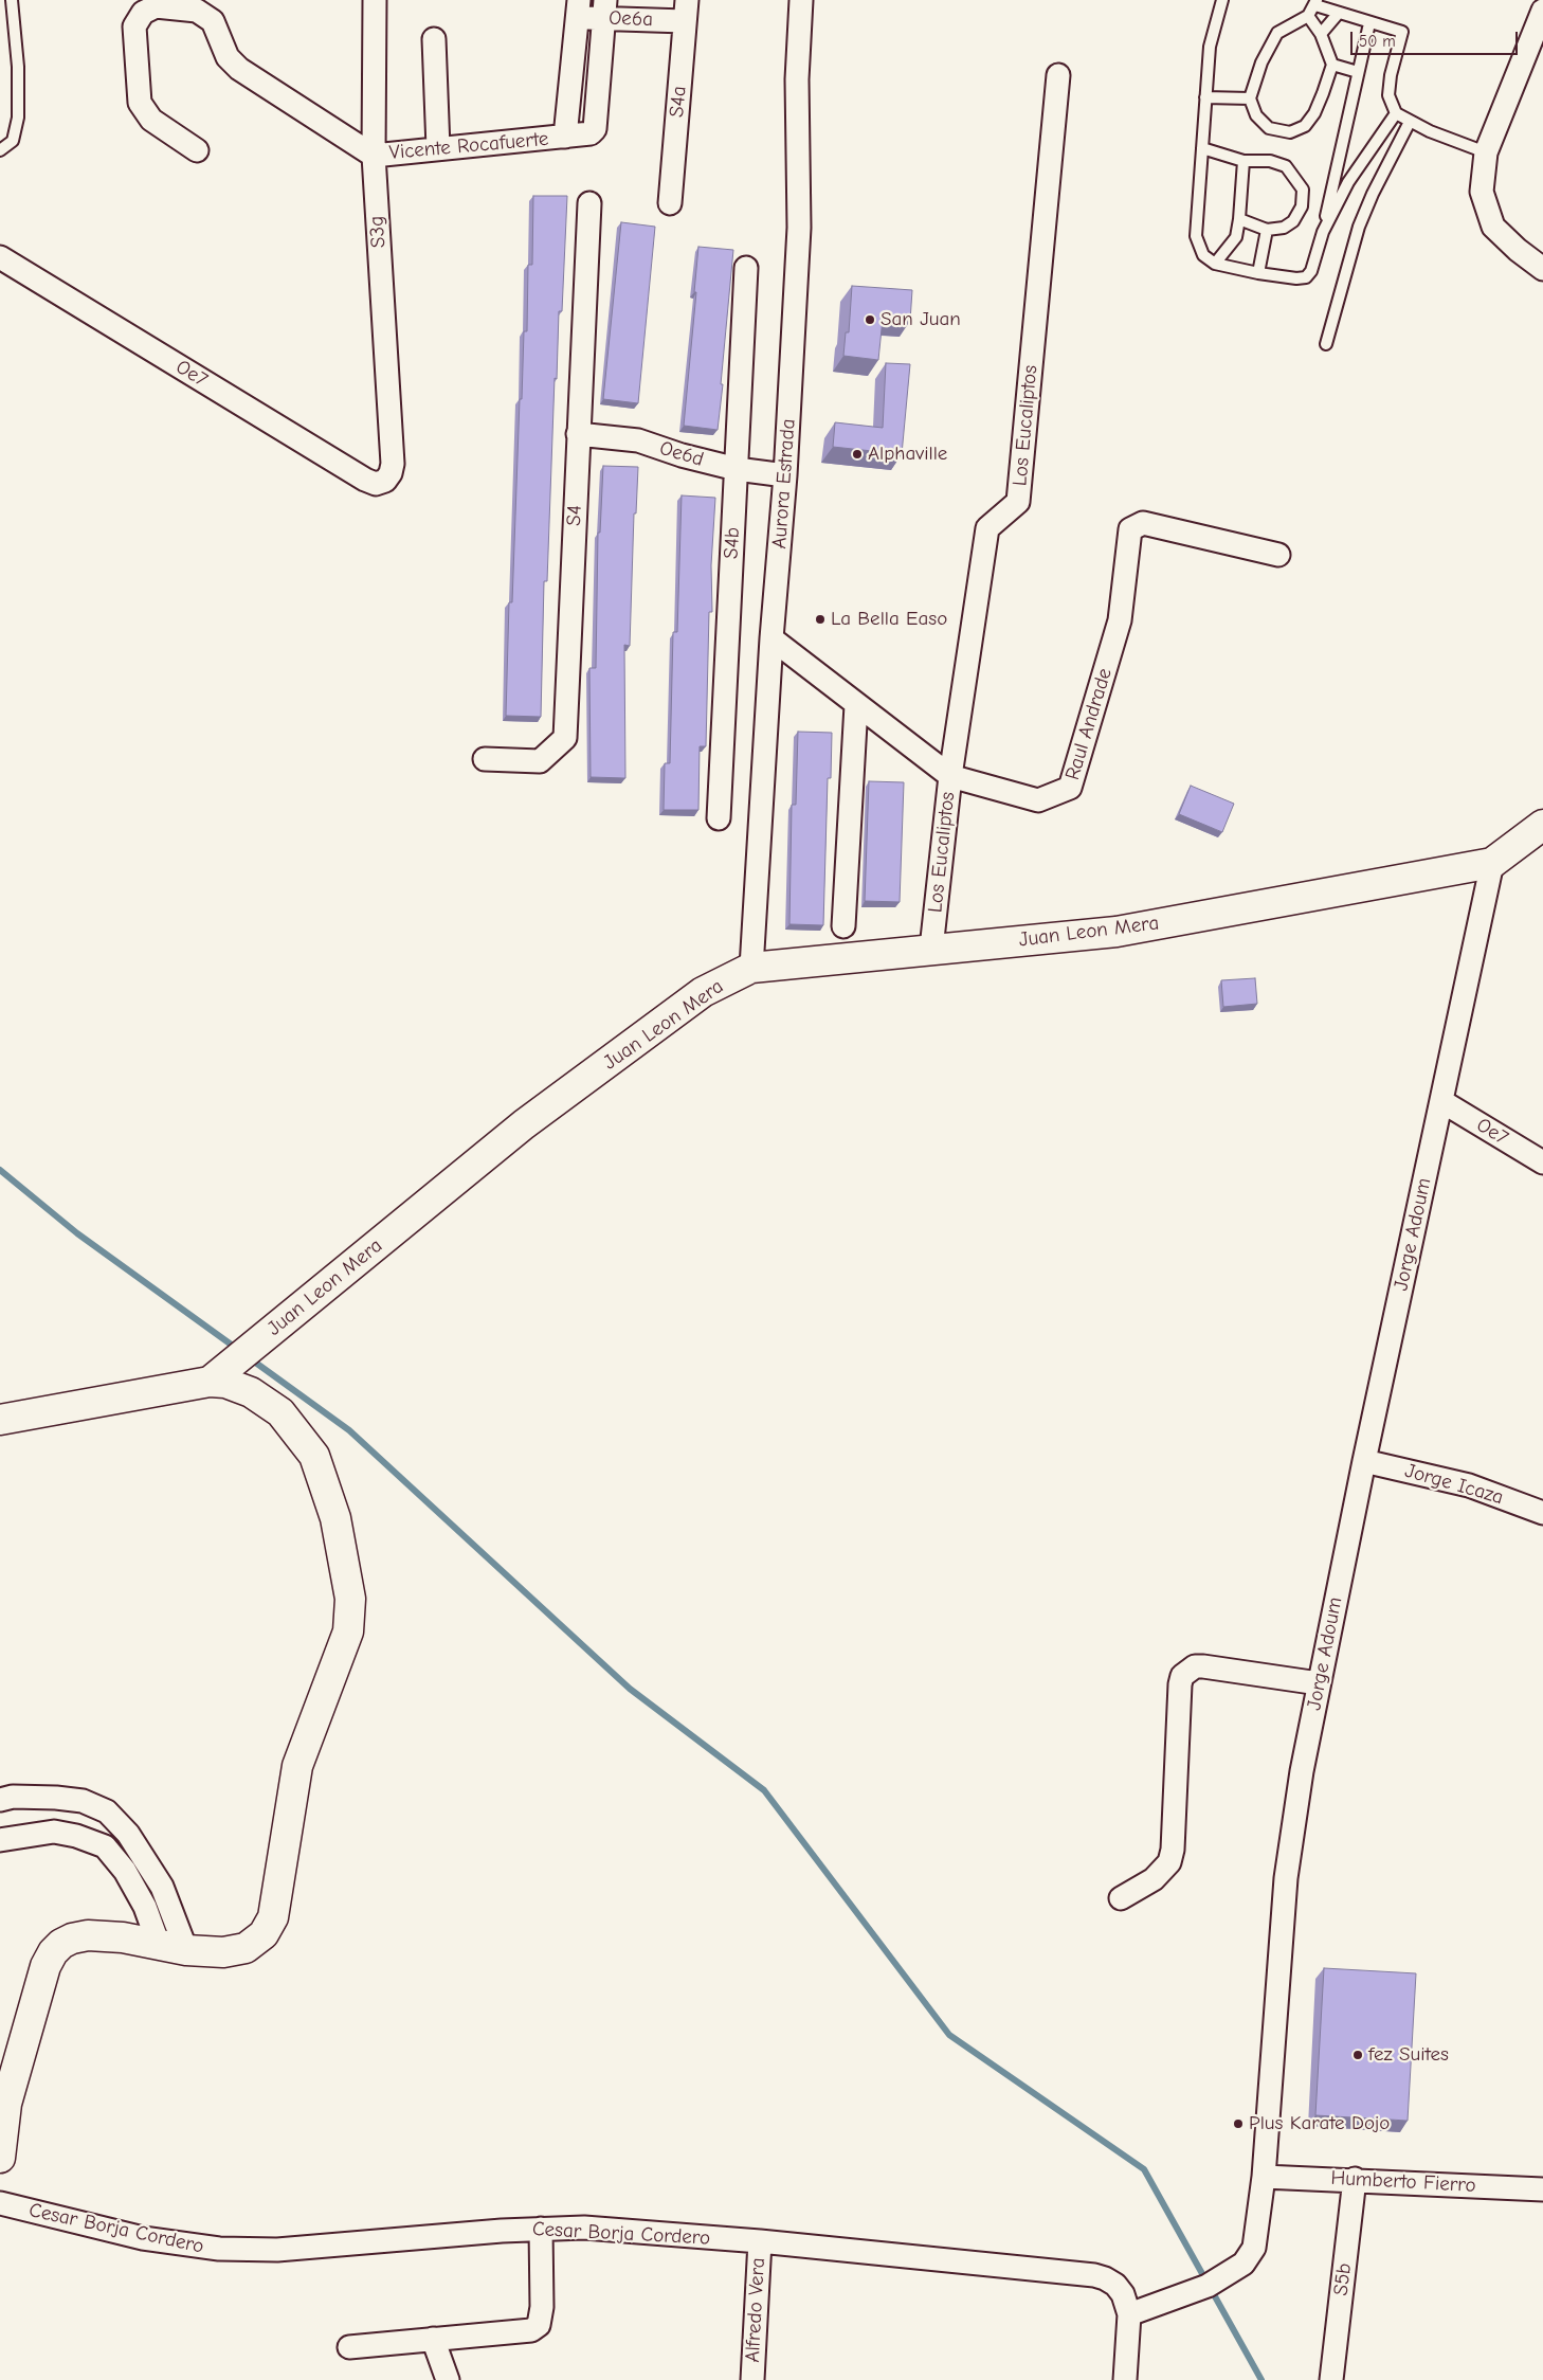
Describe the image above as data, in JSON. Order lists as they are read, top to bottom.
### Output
{
  "streets": {
    "street": [
      "Oe6a",
      "S4a",
      "Vicente Rocafuerte",
      "S3g",
      "Oe7",
      "Los Eucaliptos",
      "Oe6d",
      "Aurora Estrada",
      "S4",
      "S4b",
      "Raul Andrade",
      "Juan Leon Mera",
      "Jorge Adoum",
      "Jorge Icaza",
      "Humberto Fierro",
      "Cesar Borja Cordero",
      "S5b",
      "Alfredo Vera"
    ]
  },
  "crossings": [
    ["Oe6a", "S4a"],
    ["Oe6a", "Vicente Rocafuerte"],
    ["Vicente Rocafuerte", "S3g"],
    ["S3g", "Oe7"],
    ["Oe7", "Jorge Adoum"],
    ["Los Eucaliptos", "Raul Andrade"],
    ["Los Eucaliptos", "Juan Leon Mera"],
    ["Oe6d", "Aurora Estrada"],
    ["Oe6d", "S4"],
    ["Oe6d", "S4b"],
    ["Aurora Estrada", "Raul Andrade"],
    ["Aurora Estrada", "Juan Leon Mera"],
    ["Juan Leon Mera", "Jorge Adoum"],
    ["Jorge Adoum", "Jorge Icaza"],
    ["Jorge Adoum", "Humberto Fierro"],
    ["Jorge Adoum", "Cesar Borja Cordero"],
    ["Humberto Fierro", "S5b"],
    ["Cesar Borja Cordero", "Alfredo Vera"]
  ],
  "places": [
    "San Juan",
    "Alphaville",
    "La Bella Easo",
    "fez Suites",
    "Plus Karate Dojo"
  ],
  "scale_bar": "50 m"
}
